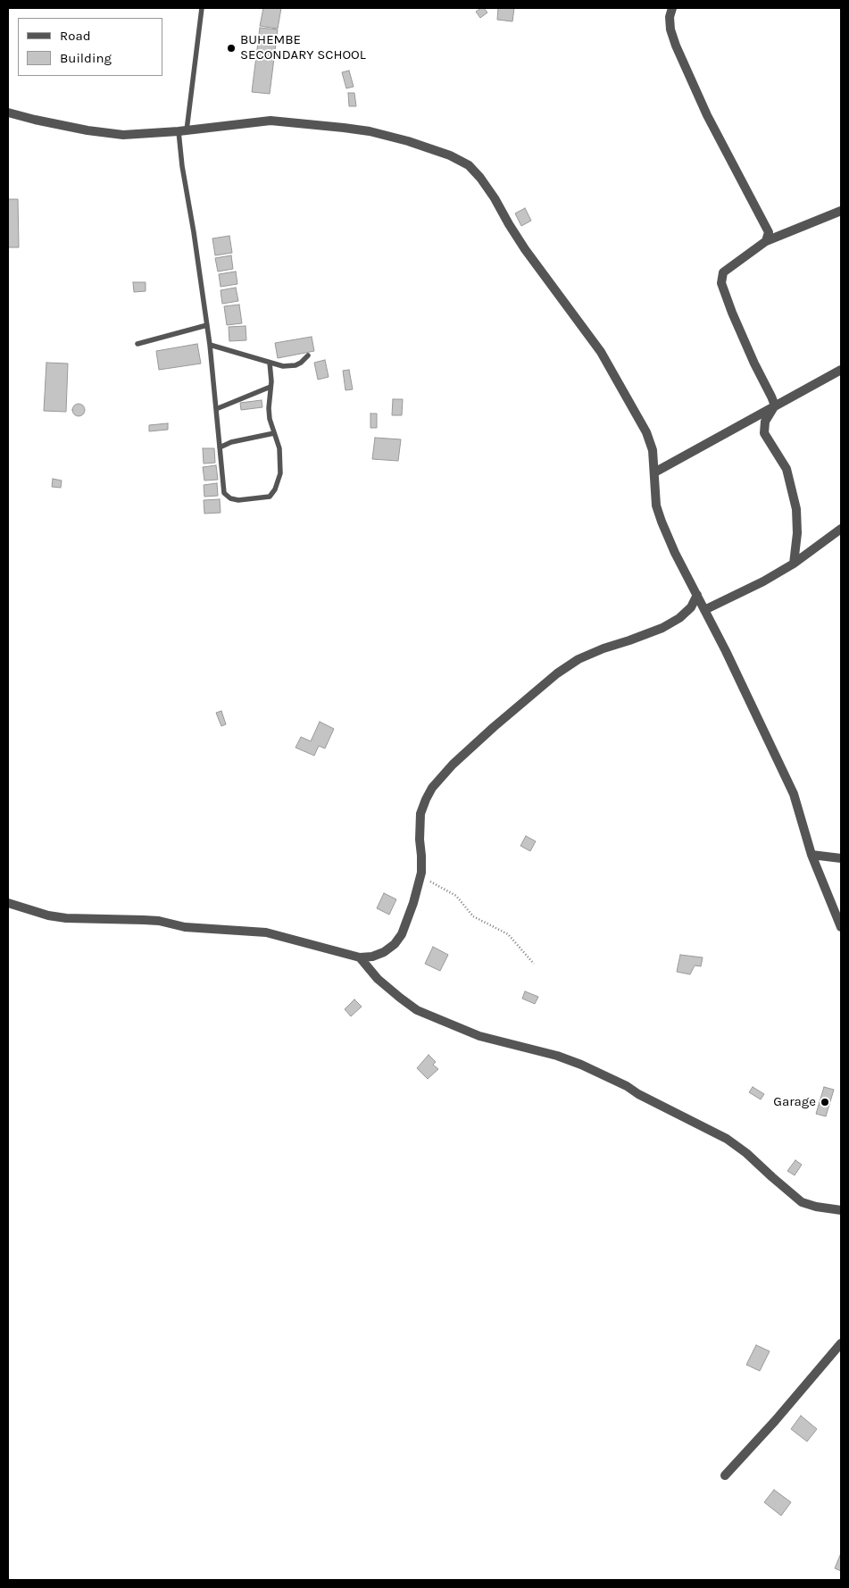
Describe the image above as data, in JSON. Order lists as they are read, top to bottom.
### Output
{
  "places": ["BUHEMBE SECONDARY SCHOOL", "Garage"],
  "legend": ["Road", "Building"]
}
